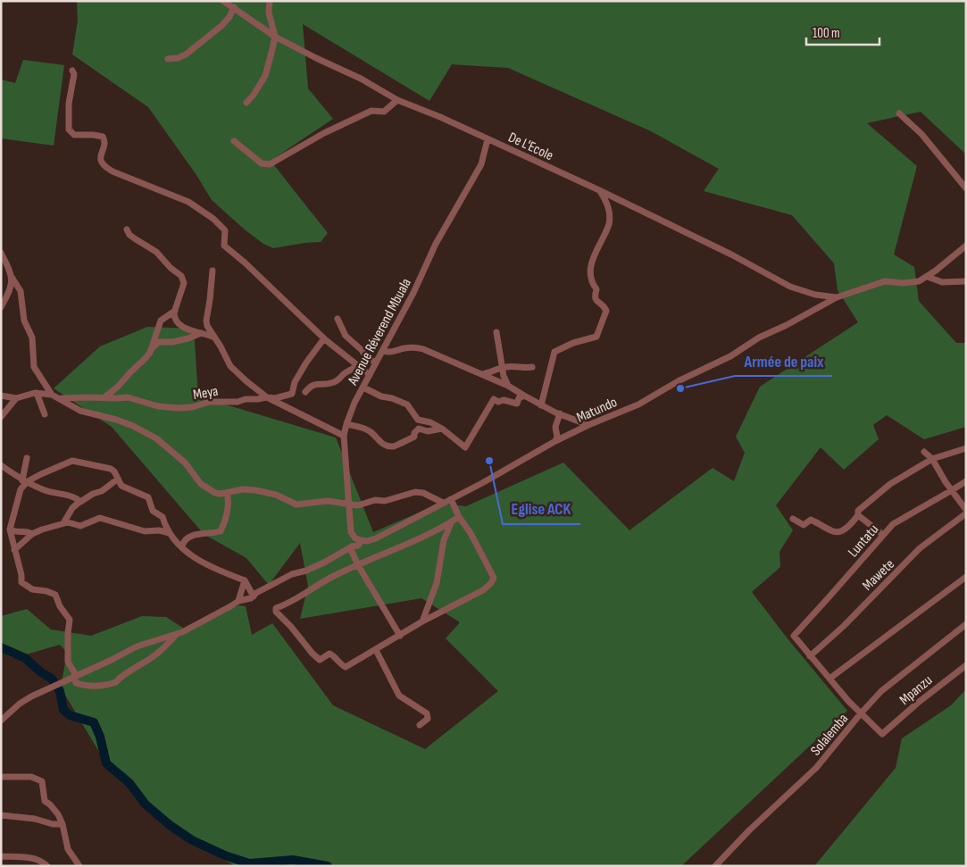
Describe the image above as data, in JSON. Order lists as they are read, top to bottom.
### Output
{
  "streets": {
    "street": [
      "De L'Ecole",
      "Avenue Réverend Mbuala",
      "Meya",
      "Matundo",
      "Luntatu",
      "Mawete",
      "Mpanzu",
      "Solalemba"
    ]
  },
  "crossings": [
    ["De L'Ecole", "Avenue Réverend Mbuala"],
    ["De L'Ecole", "Matundo"],
    ["Avenue Réverend Mbuala", "Matundo"],
    ["Luntatu", "Mawete"],
    ["Mpanzu", "Solalemba"]
  ],
  "places": ["Armée de paix", "Eglise ACK"],
  "scale_bar": "100 m"
}
